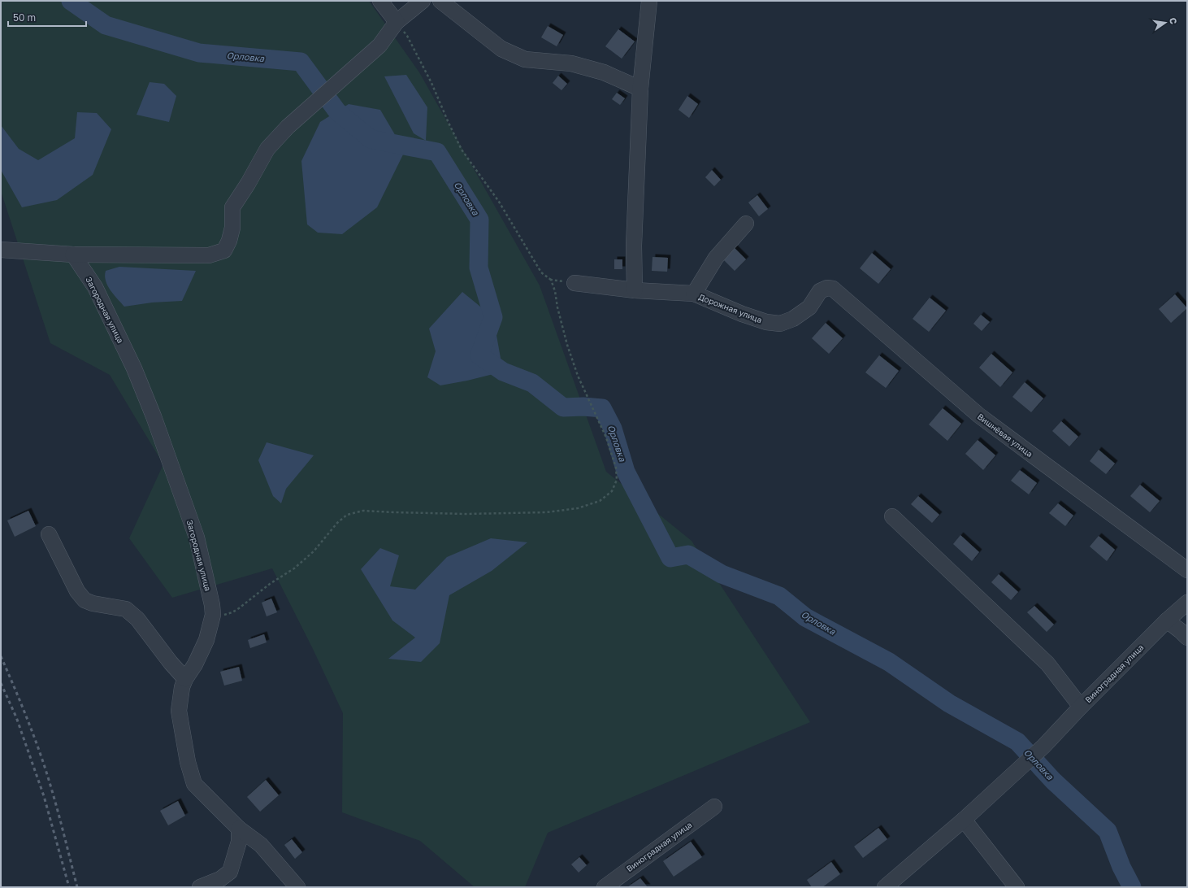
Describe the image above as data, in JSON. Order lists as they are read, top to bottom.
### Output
{
  "streets": {
    "street": [
      "Дорожная улица",
      "Загородная улица",
      "Вишнёвая улица",
      "Виноградная улица"
    ]
  },
  "crossings": [
    ["Дорожная улица", "Вишнёвая улица"]
  ],
  "water": ["Орловка"],
  "scale_bar": "50 m",
  "north": "right"
}
